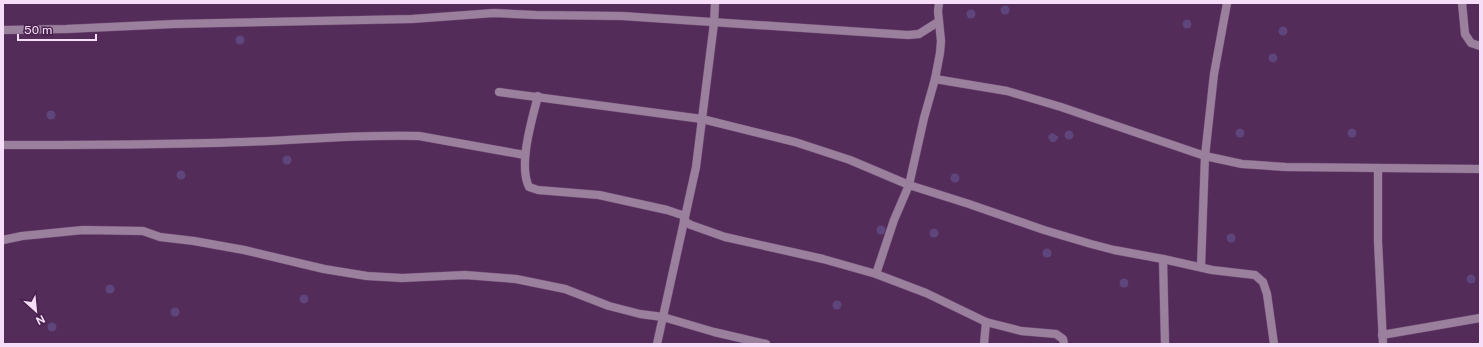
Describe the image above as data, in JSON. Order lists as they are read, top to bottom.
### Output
{
  "scale_bar": "50 m",
  "north": "bottom right"
}
